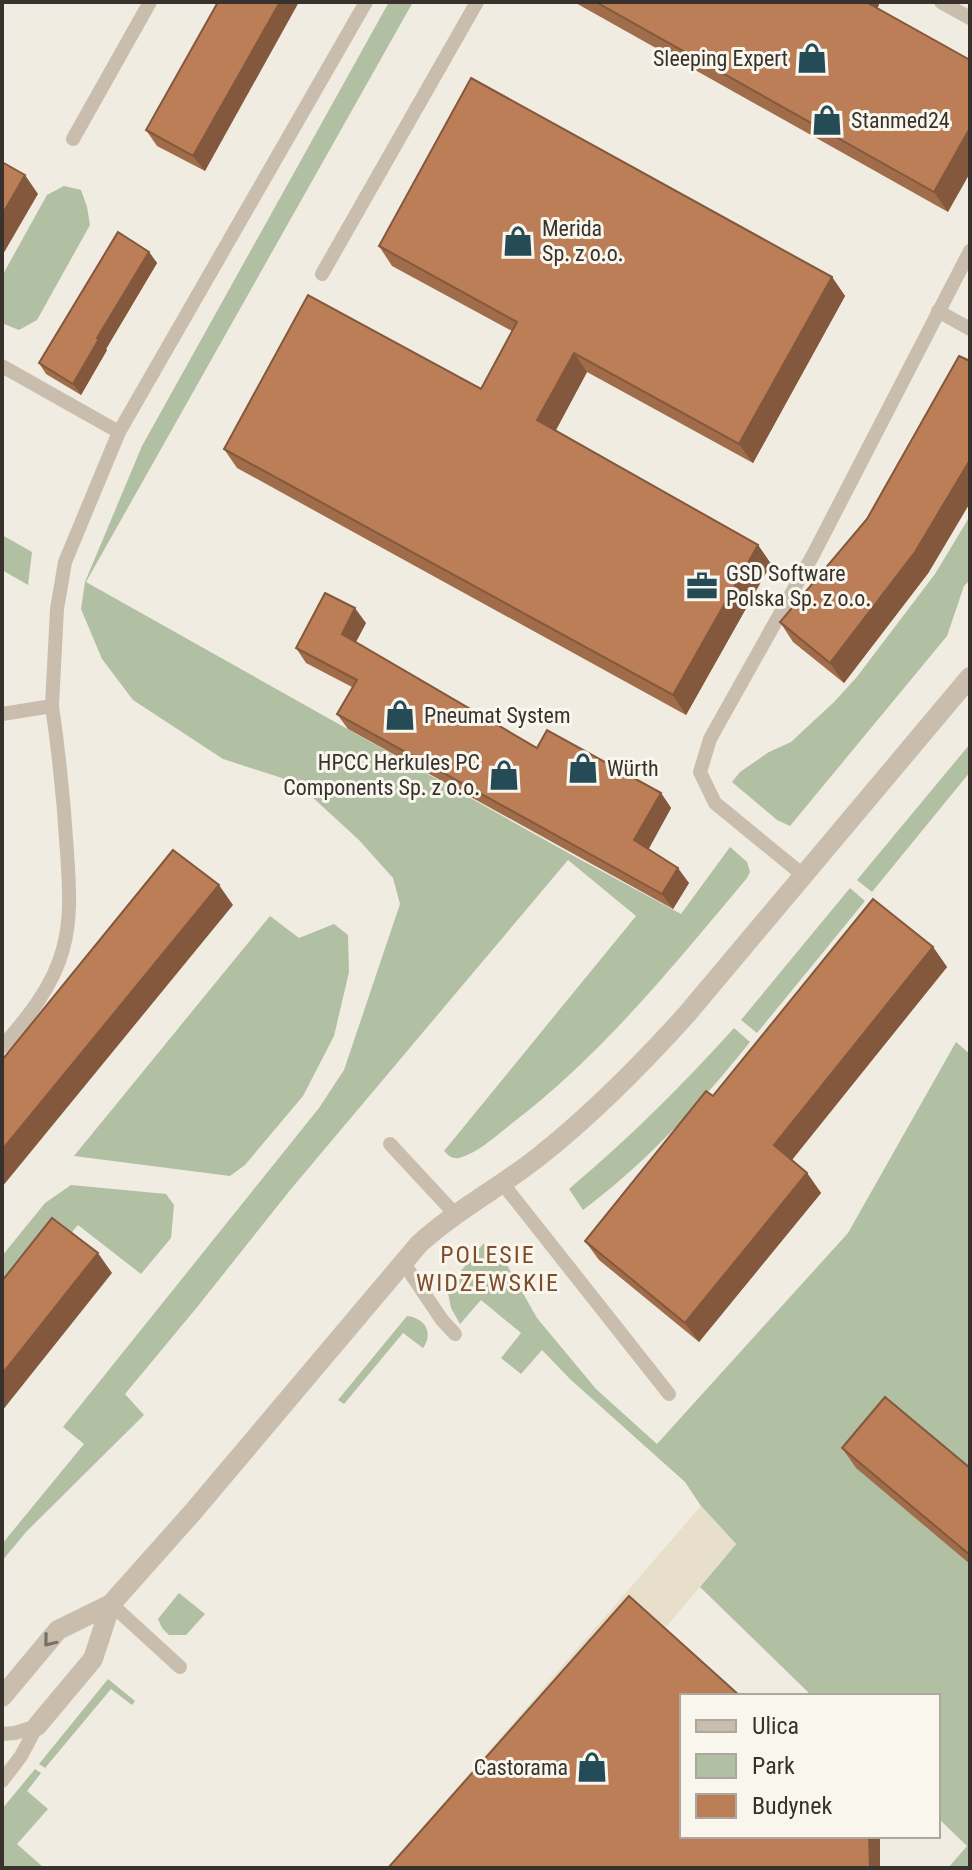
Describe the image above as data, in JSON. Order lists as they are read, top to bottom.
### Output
{
  "districts": ["POLESIE WIDZEWSKIE"],
  "places": {
    "shop": [
      "Sleeping Expert",
      "Stanmed24",
      "Merida Sp. z o.o.",
      "Pneumat System",
      "Würth",
      "HPCC Herkules PC Components Sp. z o.o.",
      "Castorama"
    ],
    "office": ["GSD Software Polska Sp. z o.o."]
  },
  "legend": ["Ulica", "Park", "Budynek"]
}
